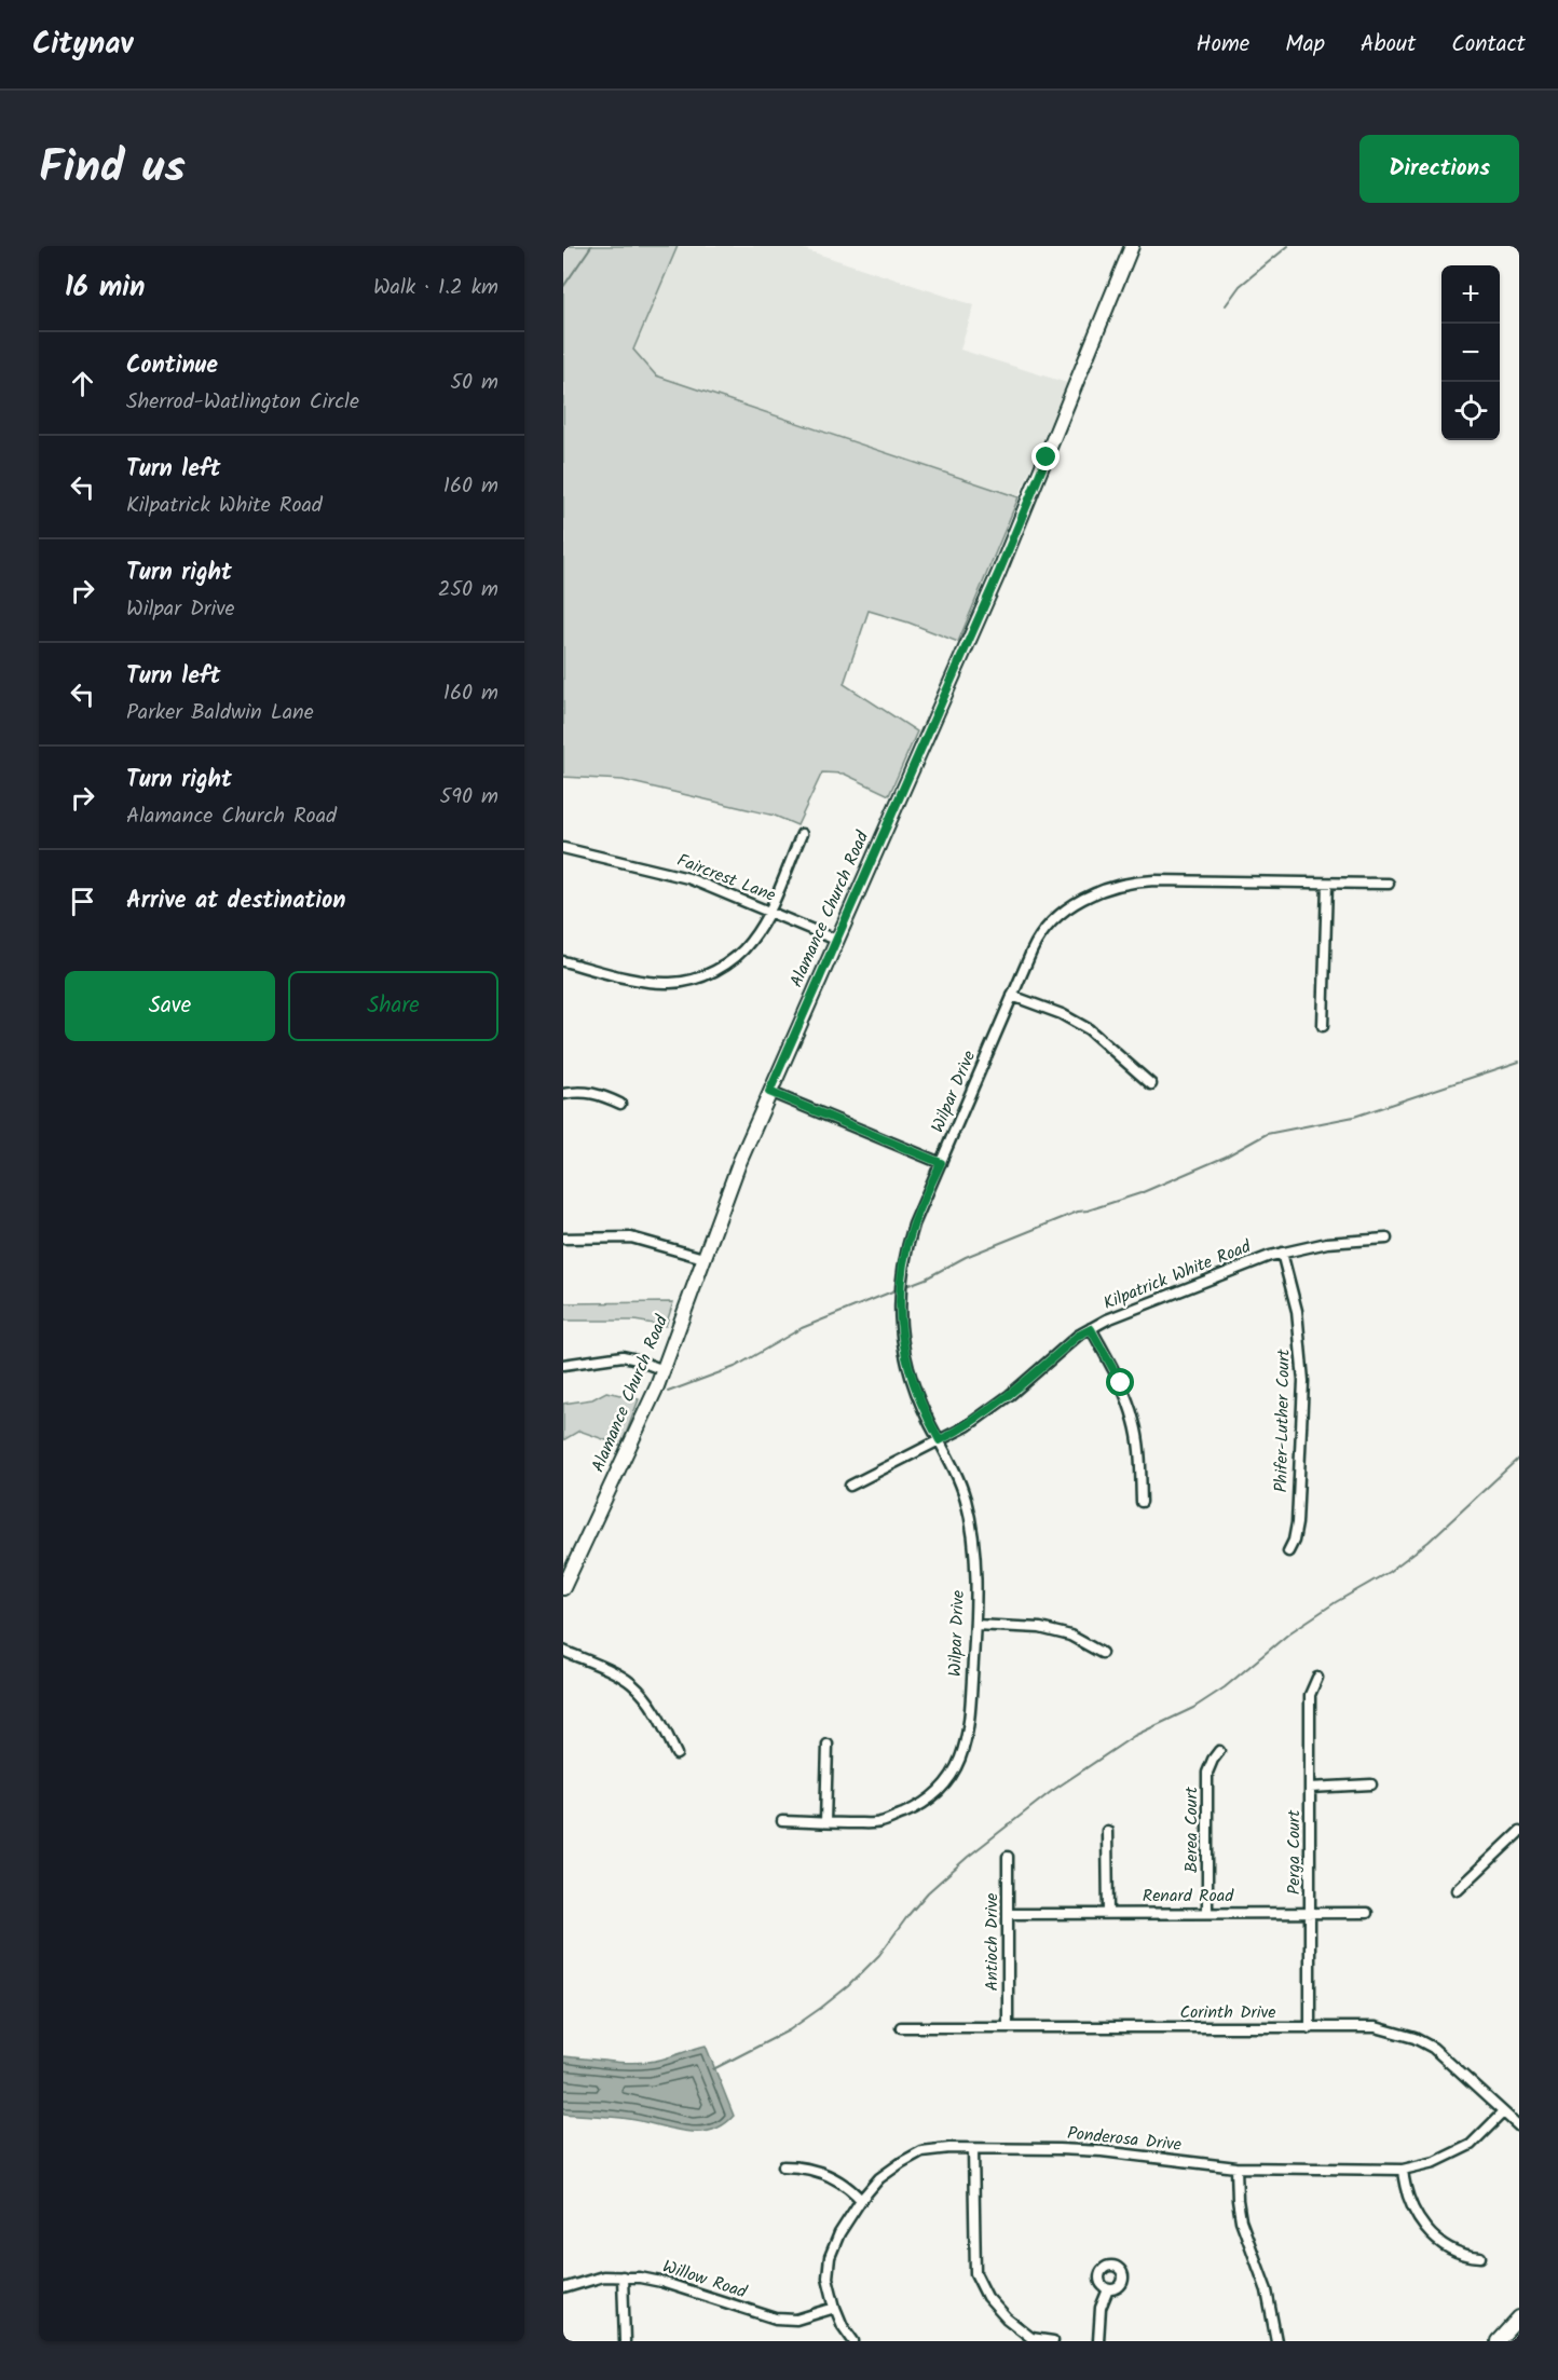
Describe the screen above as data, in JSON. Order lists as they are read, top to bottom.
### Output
{
  "streets": {
    "main road": ["Alamance Church Road"],
    "street": [
      "Faircrest Lane",
      "Wilpar Drive",
      "Kilpatrick White Road",
      "Phifer-Luther Court",
      "Berea Court",
      "Perga Court",
      "Renard Road",
      "Antioch Drive",
      "Corinth Drive",
      "Ponderosa Drive",
      "Willow Road"
    ]
  },
  "crossings": [
    ["Faircrest Lane", "Alamance Church Road"],
    ["Wilpar Drive", "Kilpatrick White Road"],
    ["Kilpatrick White Road", "Phifer-Luther Court"],
    ["Berea Court", "Renard Road"],
    ["Perga Court", "Renard Road"],
    ["Perga Court", "Corinth Drive"],
    ["Renard Road", "Antioch Drive"],
    ["Antioch Drive", "Corinth Drive"],
    ["Corinth Drive", "Ponderosa Drive"],
    ["Ponderosa Drive", "Willow Road"]
  ],
  "page": {
    "header": "Citynav",
    "nav": [
      "Home",
      "Map",
      "About",
      "Contact"
    ],
    "title": "Find us",
    "buttons": [
      "Directions",
      ["Save", "Share"]
    ],
    "heading": ["16 min", "Walk · 1.2 km"],
    "map_buttons": ["+", "−"],
    "list": [
      ["Continue", "Sherrod-Watlington Circle", "50 m"],
      ["Turn left", "Kilpatrick White Road", "160 m"],
      ["Turn right", "Wilpar Drive", "250 m"],
      ["Turn left", "Parker Baldwin Lane", "160 m"],
      ["Turn right", "Alamance Church Road", "590 m"],
      "Arrive at destination"
    ]
  }
}
